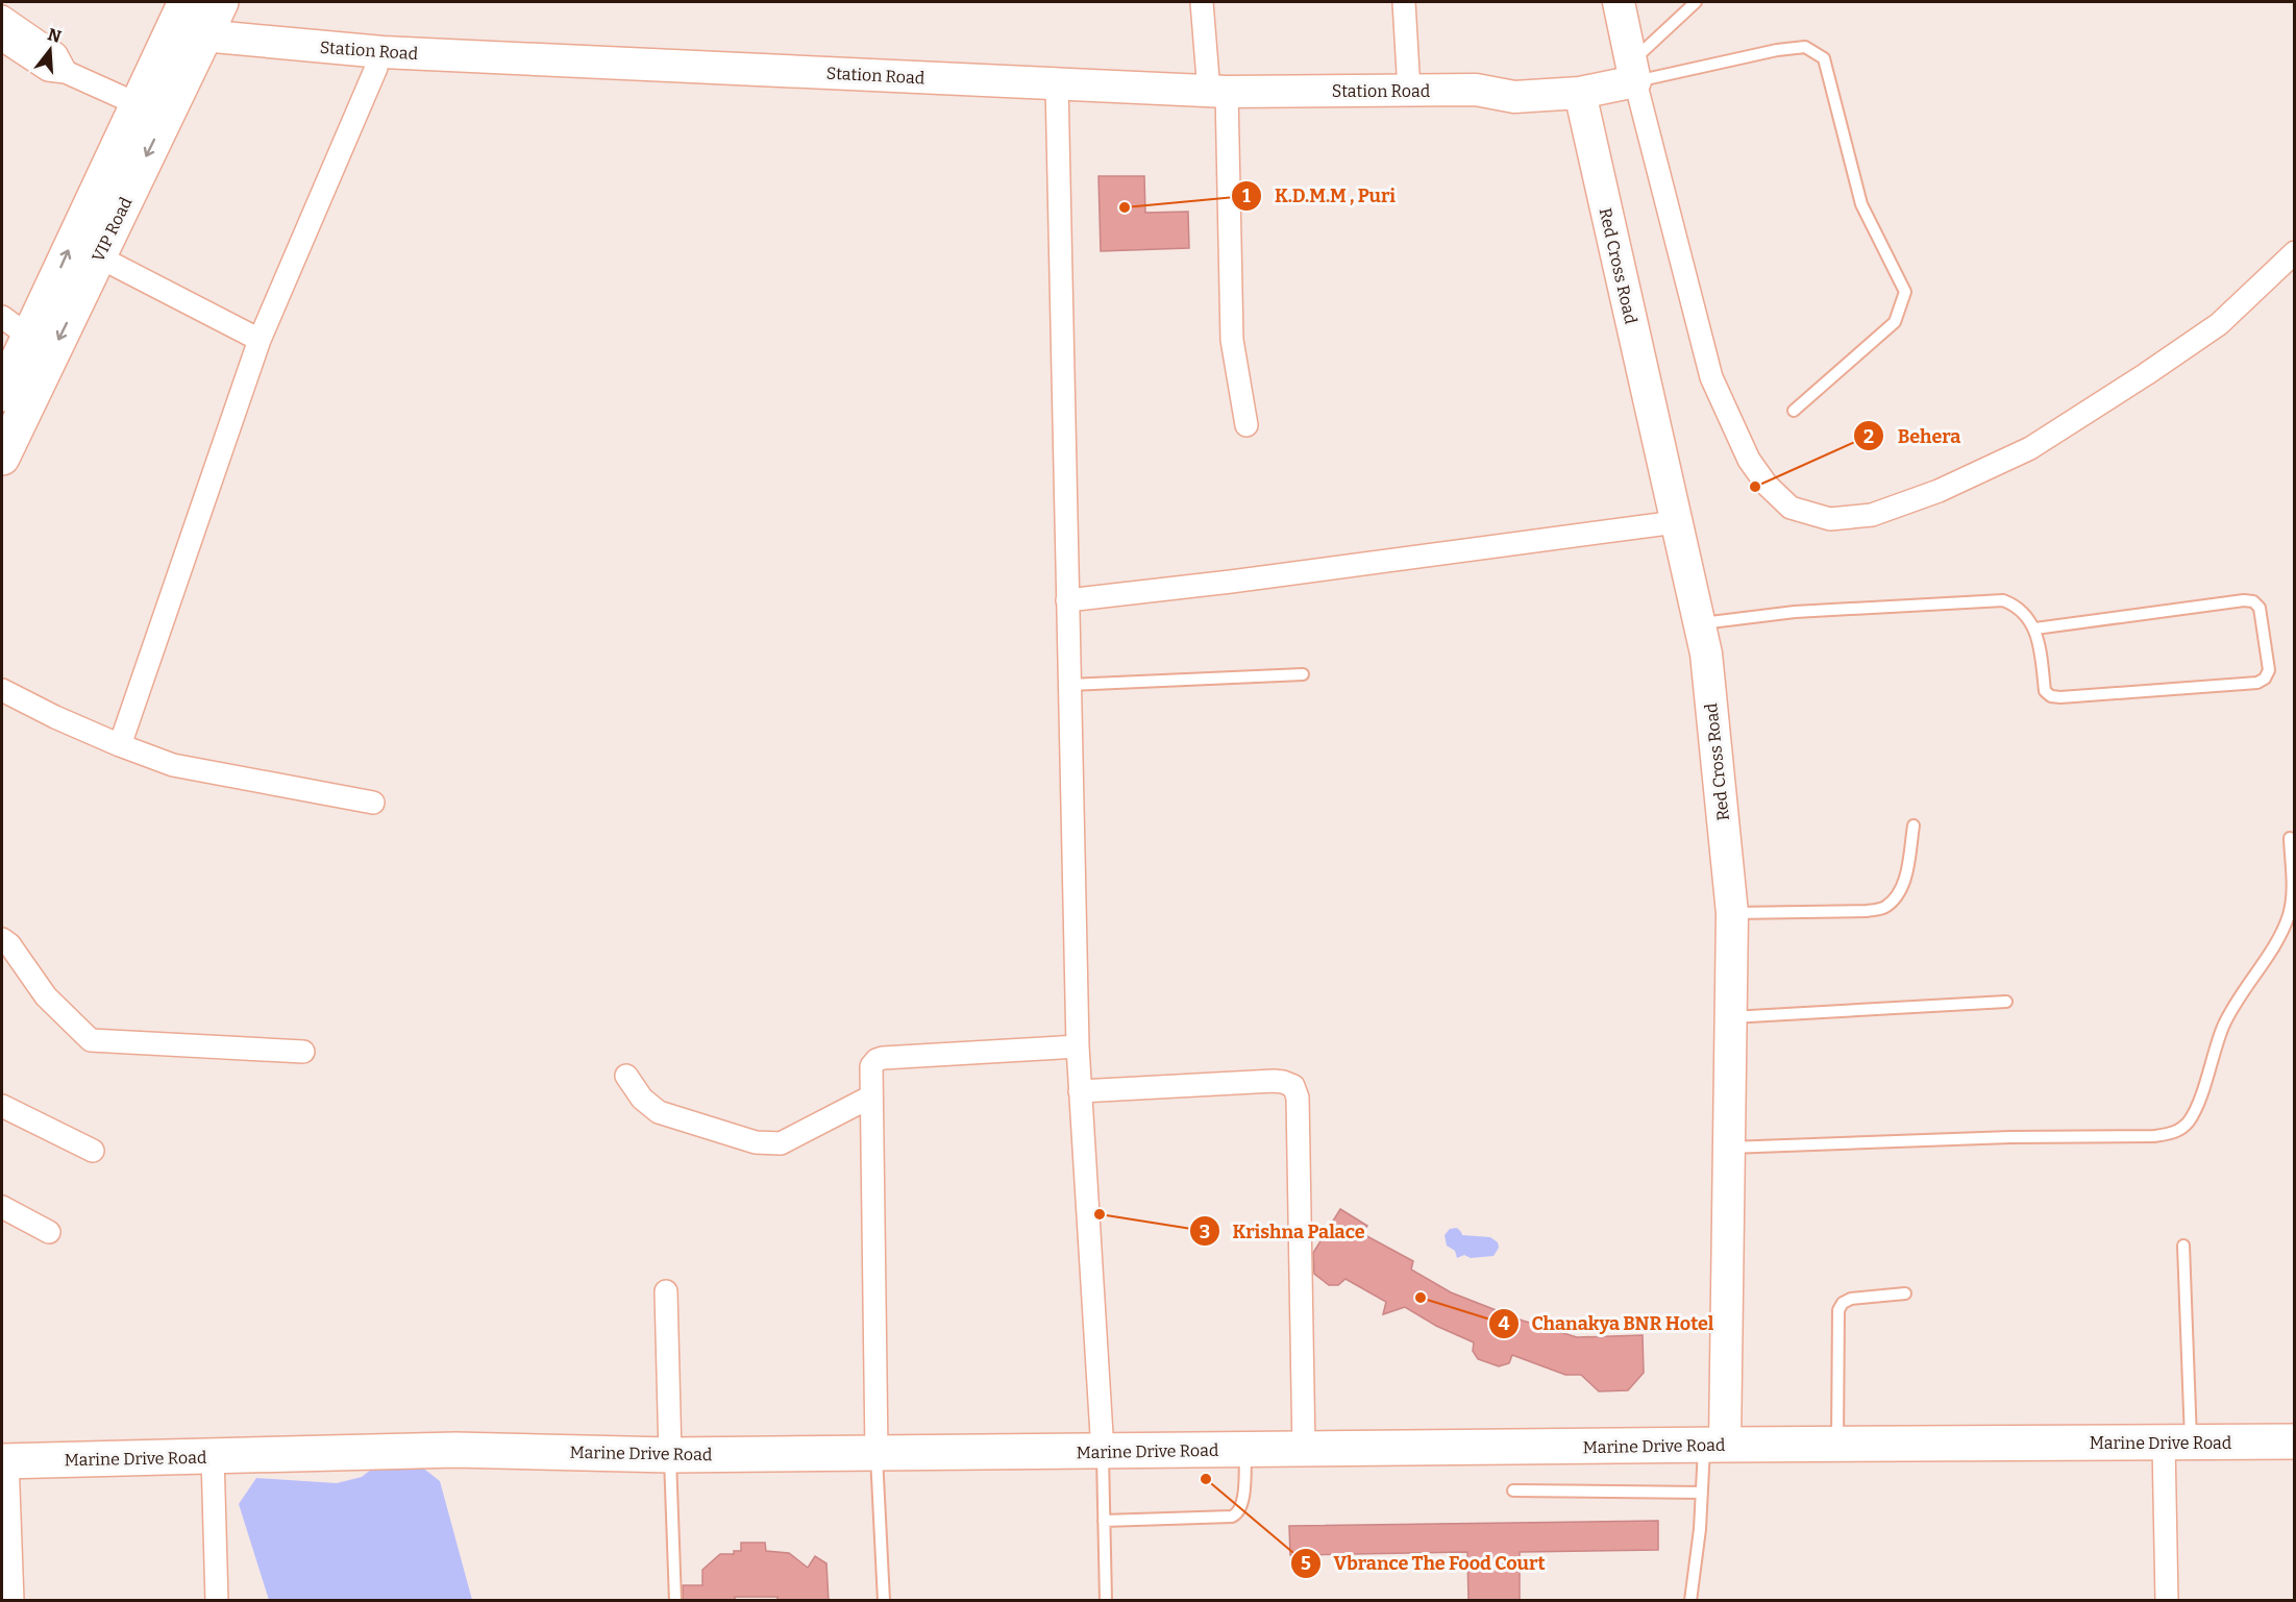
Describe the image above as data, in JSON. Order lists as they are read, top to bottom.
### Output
{
  "streets": {
    "main road": [
      "Station Road",
      "VIP Road",
      "Red Cross Road",
      "Marine Drive Road"
    ]
  },
  "crossings": [
    ["Station Road", "VIP Road"],
    ["Station Road", "Red Cross Road"],
    ["Red Cross Road", "Marine Drive Road"]
  ],
  "places": [
    "K.D.M.M , Puri",
    "Behera",
    "Krishna Palace",
    "Chanakya BNR Hotel",
    "Vbrance The Food Court"
  ],
  "north": "top"
}
